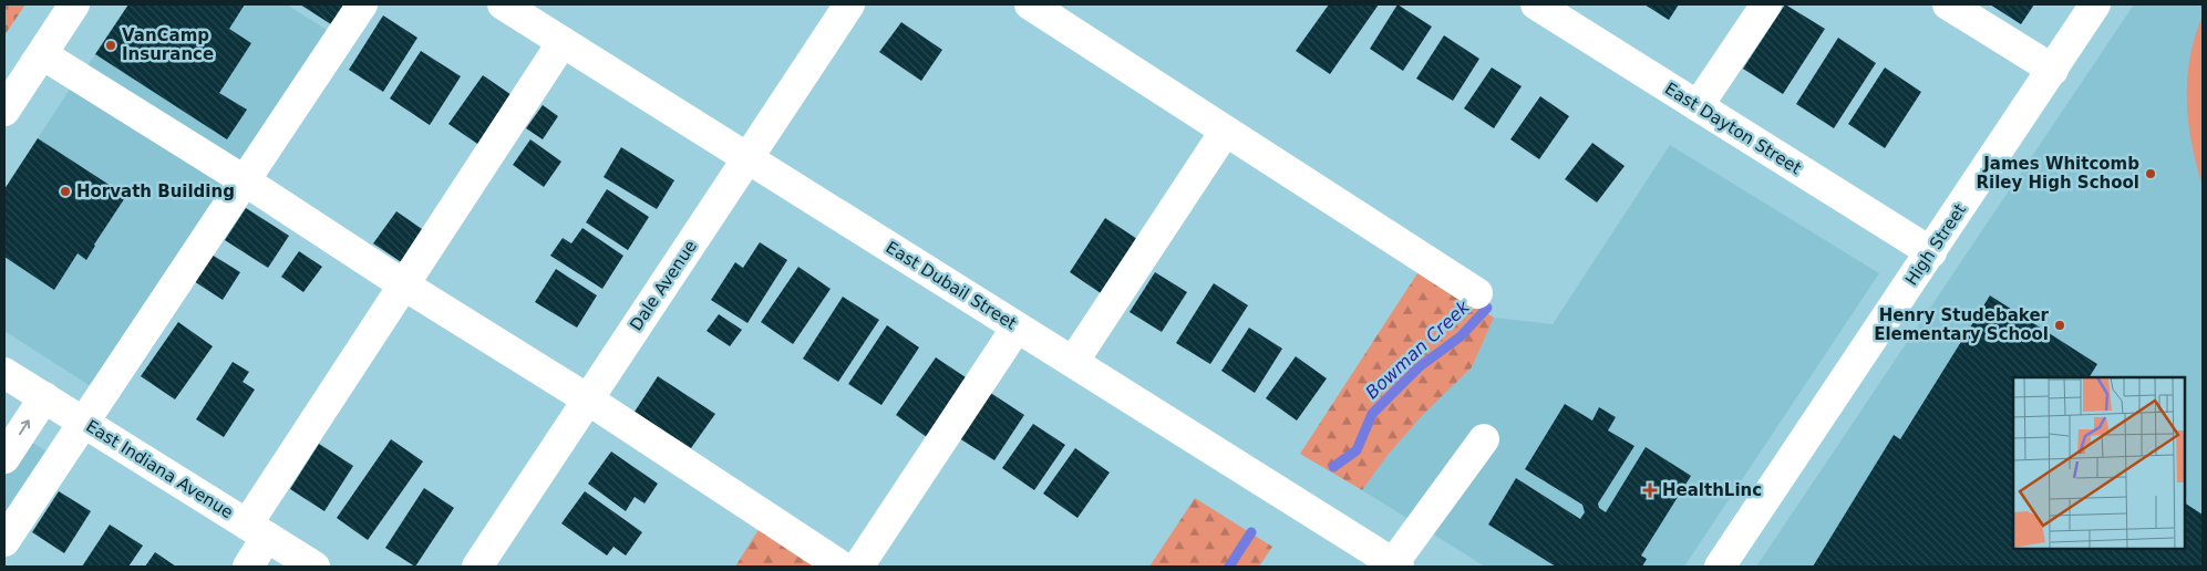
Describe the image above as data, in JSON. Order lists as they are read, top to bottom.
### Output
{
  "streets": {
    "street": [
      "East Dayton Street",
      "High Street",
      "Dale Avenue",
      "East Dubail Street",
      "East Indiana Avenue"
    ]
  },
  "crossings": [
    ["East Dayton Street", "High Street"],
    ["Dale Avenue", "East Dubail Street"]
  ],
  "water": ["Bowman Creek"],
  "places": {
    "other": [
      "VanCamp Insurance",
      "James Whitcomb Riley High School",
      "Horvath Building",
      "Henry Studebaker Elementary School"
    ],
    "health": ["HealthLinc"]
  }
}
